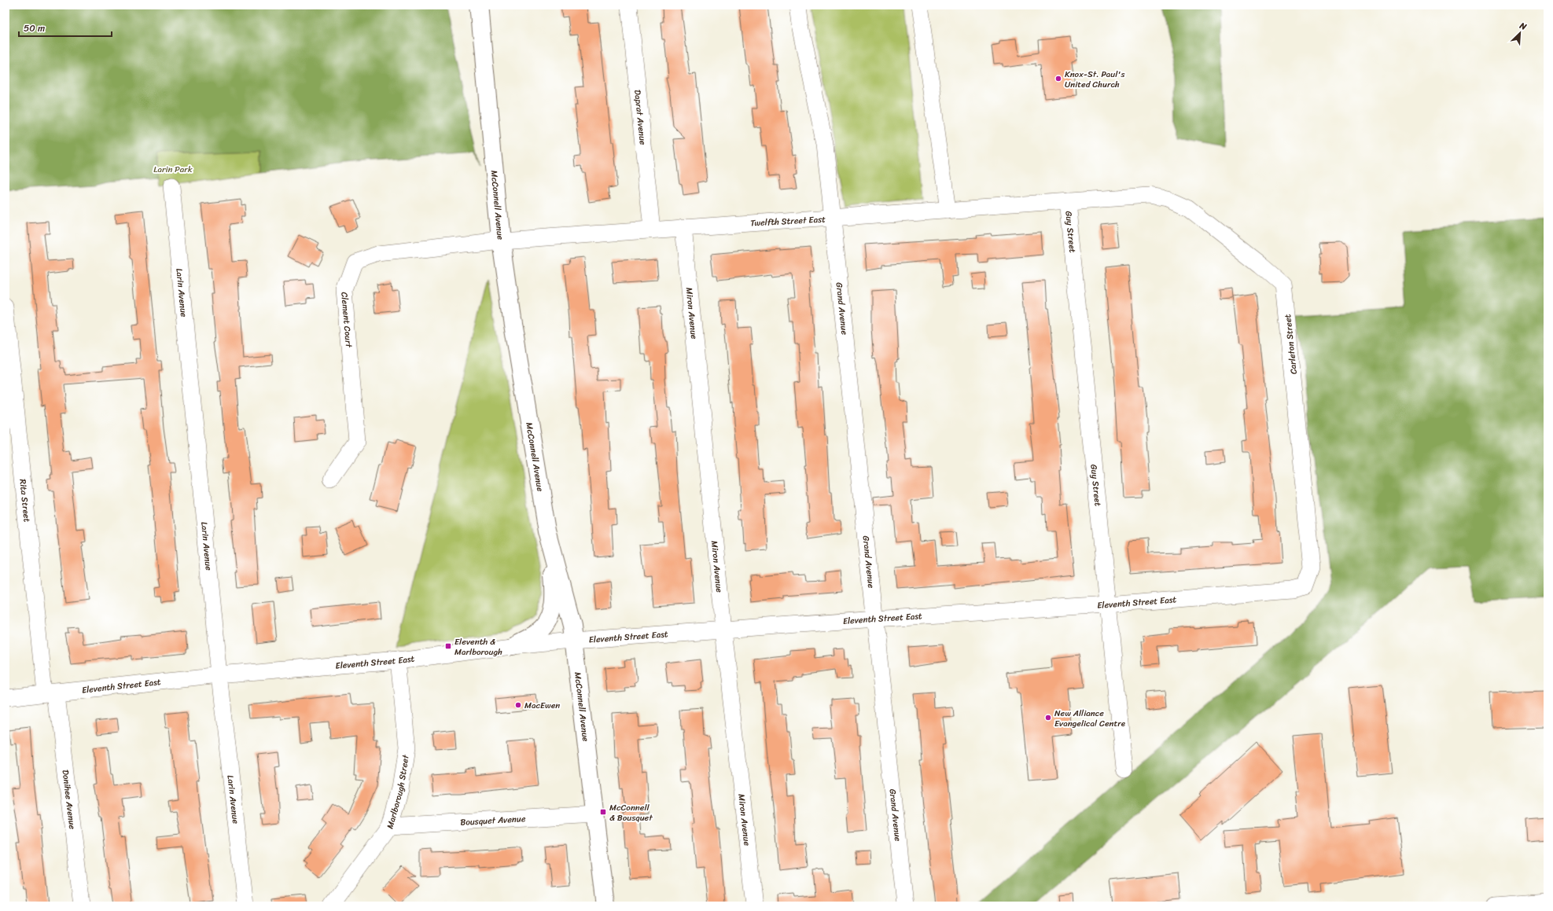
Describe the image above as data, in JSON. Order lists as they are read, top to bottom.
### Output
{
  "streets": {
    "main road": ["McConnell Avenue"],
    "street": [
      "Daprat Avenue",
      "Twelfth Street East",
      "Guy Street",
      "Larin Avenue",
      "Grand Avenue",
      "Miron Avenue",
      "Clement Court",
      "Carleton Street",
      "Rita Street",
      "Eleventh Street East",
      "Marlborough Street",
      "Donihee Avenue",
      "Bousquet Avenue"
    ]
  },
  "crossings": [
    ["Daprat Avenue", "Twelfth Street East"],
    ["McConnell Avenue", "Twelfth Street East"],
    ["McConnell Avenue", "Clement Court"],
    ["McConnell Avenue", "Eleventh Street East"],
    ["McConnell Avenue", "Bousquet Avenue"],
    ["Twelfth Street East", "Guy Street"],
    ["Twelfth Street East", "Grand Avenue"],
    ["Twelfth Street East", "Miron Avenue"],
    ["Twelfth Street East", "Clement Court"],
    ["Twelfth Street East", "Carleton Street"],
    ["Guy Street", "Carleton Street"],
    ["Guy Street", "Eleventh Street East"],
    ["Larin Avenue", "Eleventh Street East"],
    ["Grand Avenue", "Eleventh Street East"],
    ["Miron Avenue", "Eleventh Street East"],
    ["Carleton Street", "Eleventh Street East"],
    ["Rita Street", "Eleventh Street East"],
    ["Rita Street", "Donihee Avenue"],
    ["Eleventh Street East", "Marlborough Street"],
    ["Eleventh Street East", "Donihee Avenue"],
    ["Marlborough Street", "Bousquet Avenue"]
  ],
  "parks": ["Larin Park"],
  "places": {
    "other": ["Knox-St. Paul's United Church", "MacEwen", "New Alliance Evangelical Centre"],
    "transit": ["Eleventh & Marlborough", "McConnell & Bousquet"]
  },
  "scale_bar": "50 m",
  "north": "top right"
}
